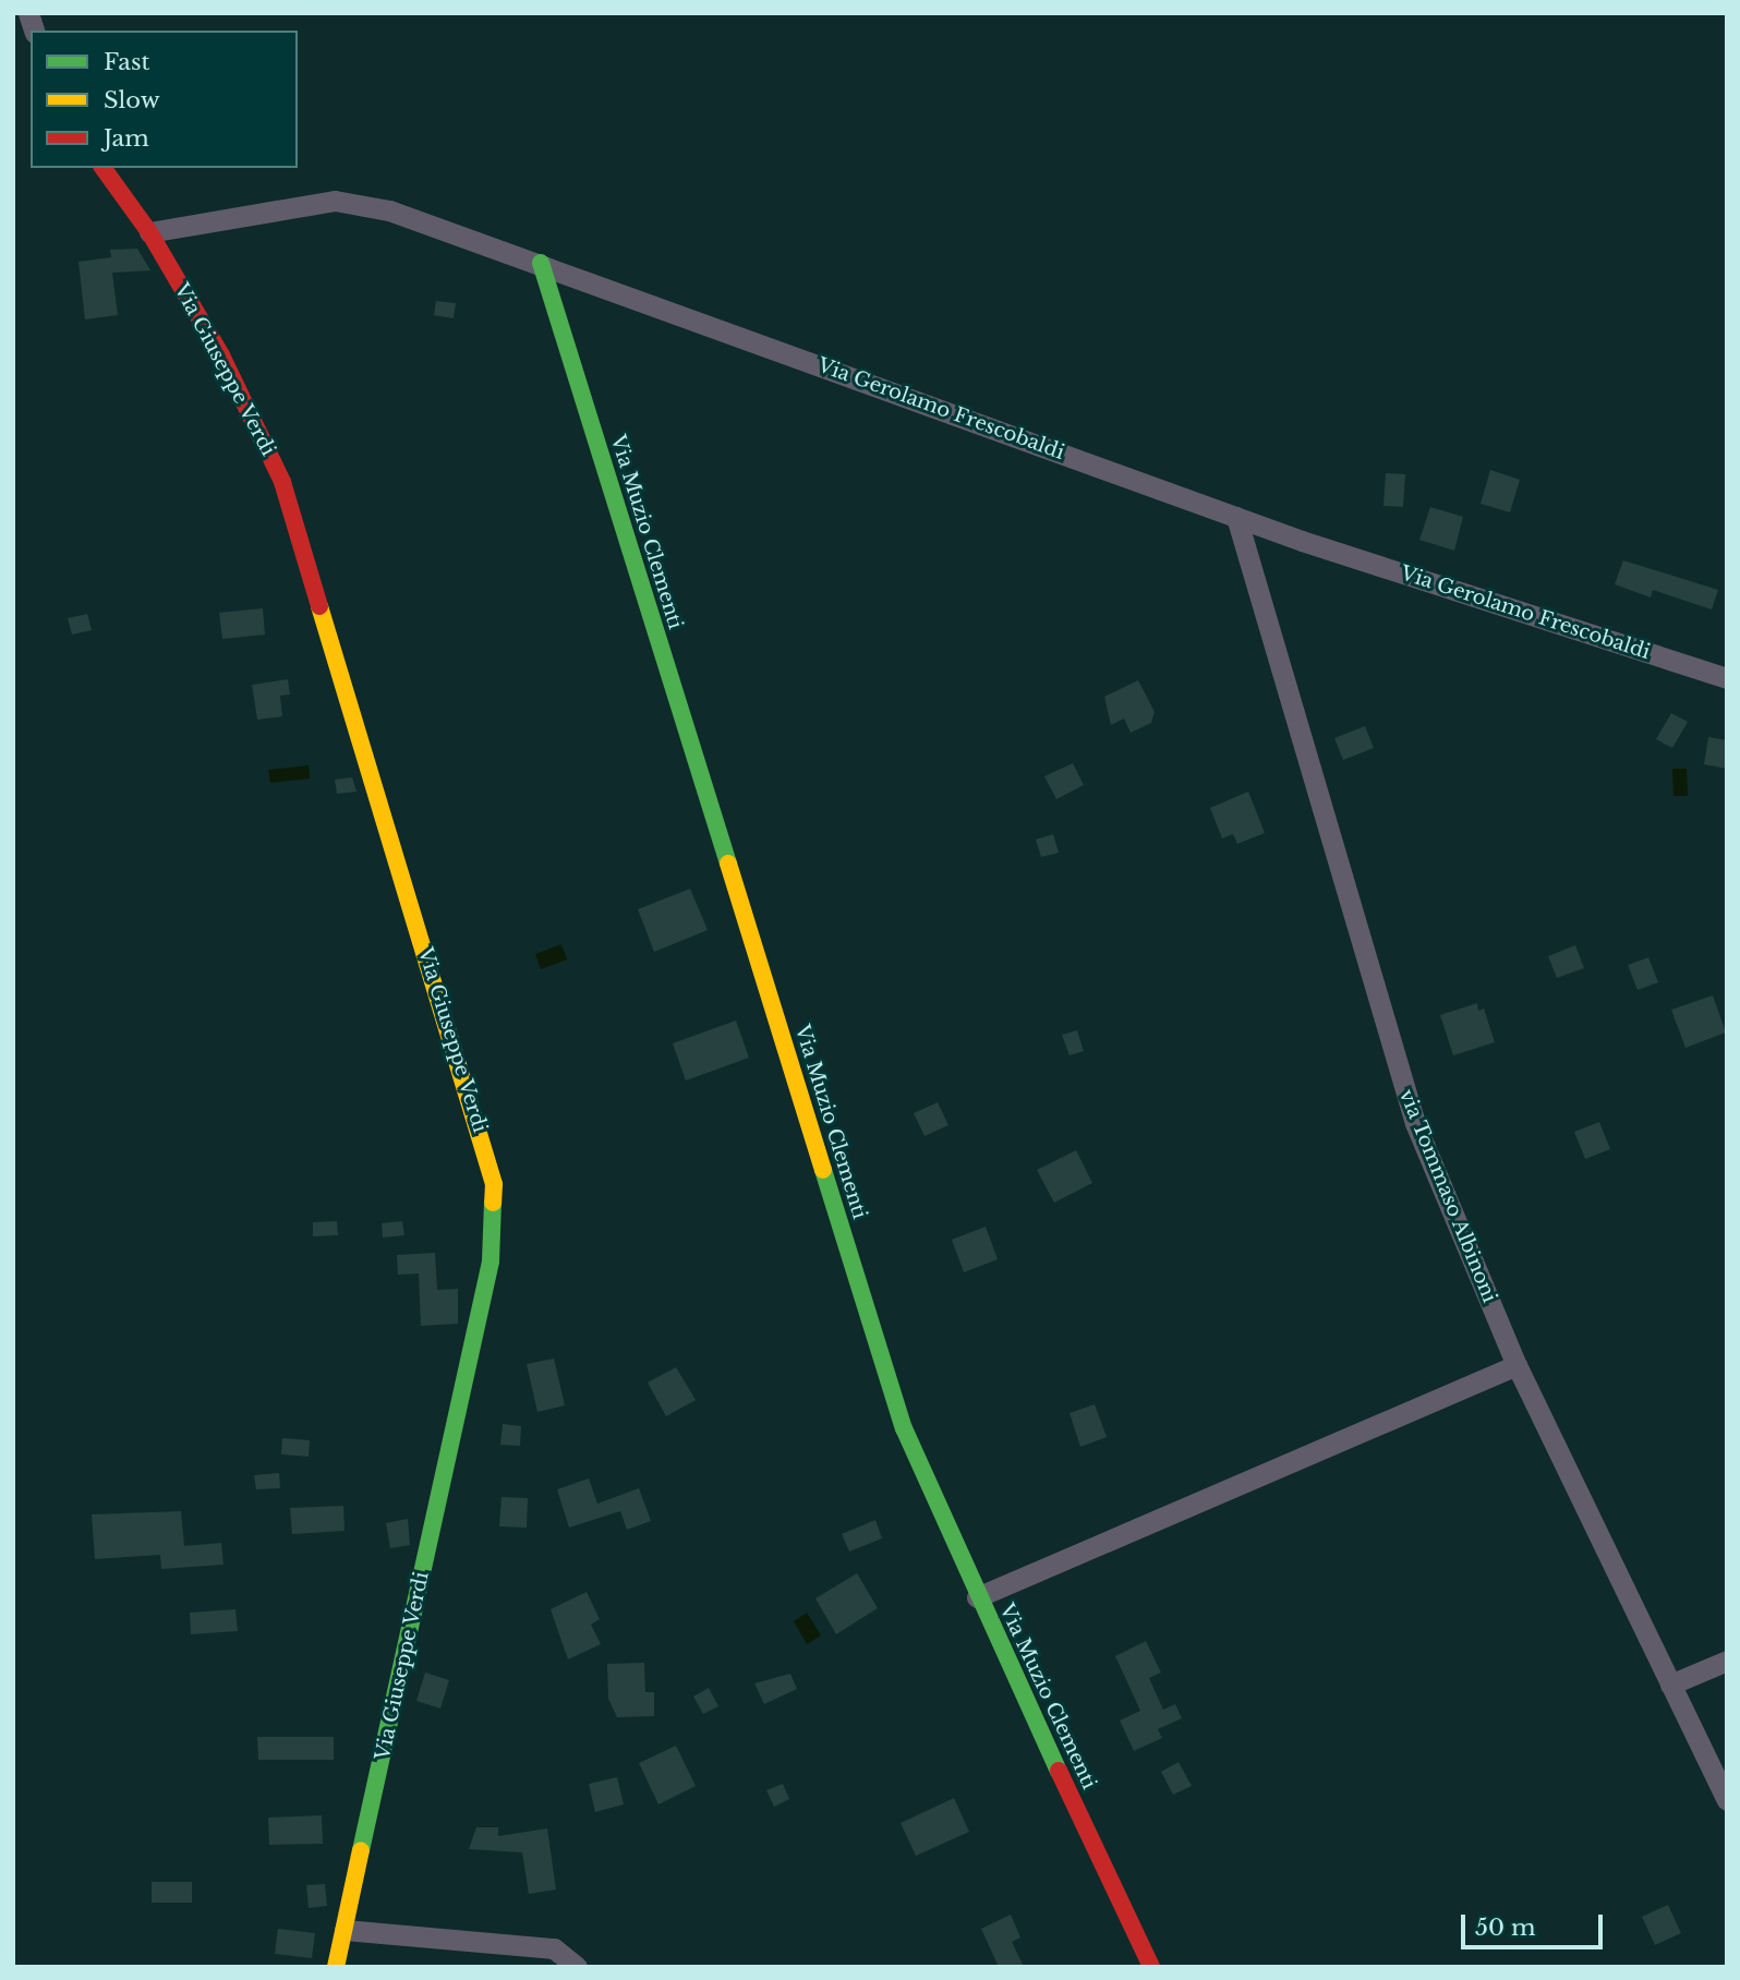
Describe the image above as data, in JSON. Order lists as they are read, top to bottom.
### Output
{
  "streets": {
    "street": [
      "Via Giuseppe Verdi",
      "Via Gerolamo Frescobaldi",
      "Via Muzio Clementi",
      "via Tommaso Albinoni"
    ]
  },
  "crossings": [
    ["Via Giuseppe Verdi", "Via Gerolamo Frescobaldi"],
    ["Via Gerolamo Frescobaldi", "Via Muzio Clementi"],
    ["Via Gerolamo Frescobaldi", "via Tommaso Albinoni"]
  ],
  "legend": ["Fast", "Slow", "Jam"],
  "scale_bar": "50 m"
}
